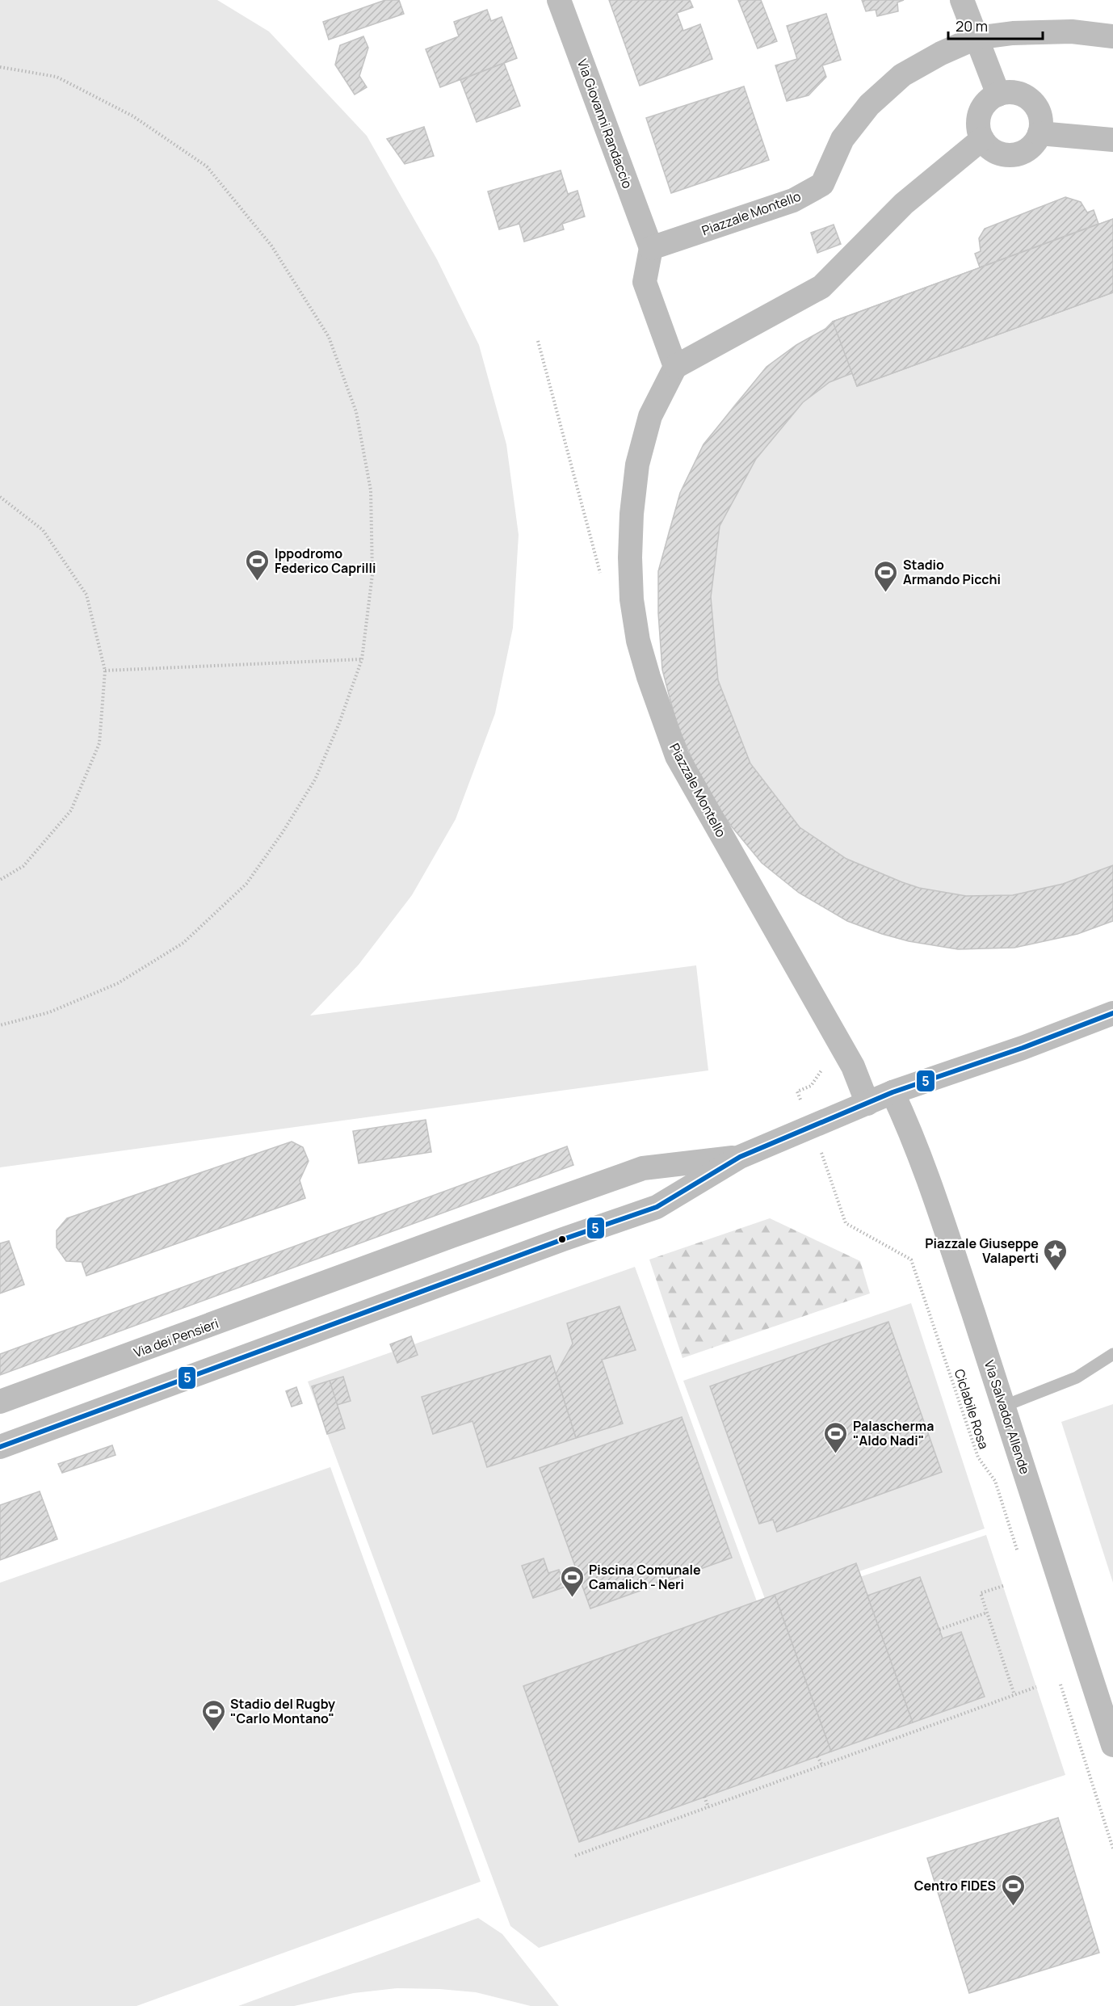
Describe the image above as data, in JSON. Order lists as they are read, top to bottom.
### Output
{
  "streets": {
    "street": [
      "Via Giovanni Randaccio",
      "Piazzale Montello",
      "Via dei Pensieri",
      "Via Salvador Allende"
    ],
    "path": ["Ciclabile Rosa"]
  },
  "crossings": [
    ["Via Giovanni Randaccio", "Piazzale Montello"],
    ["Piazzale Montello", "Via dei Pensieri"],
    ["Via dei Pensieri", "Ciclabile Rosa"],
    ["Via dei Pensieri", "Via Salvador Allende"]
  ],
  "places": {
    "sports": [
      "Ippodromo Federico Caprilli",
      "Stadio Armando Picchi",
      "Palascherma \"Aldo Nadi\"",
      "Piscina Comunale Camalich - Neri",
      "Stadio del Rugby \"Carlo Montano\"",
      "Centro FIDES"
    ],
    "place": ["Piazzale Giuseppe Valaperti"]
  },
  "lines": ["transit line 5"],
  "scale_bar": "20 m"
}
